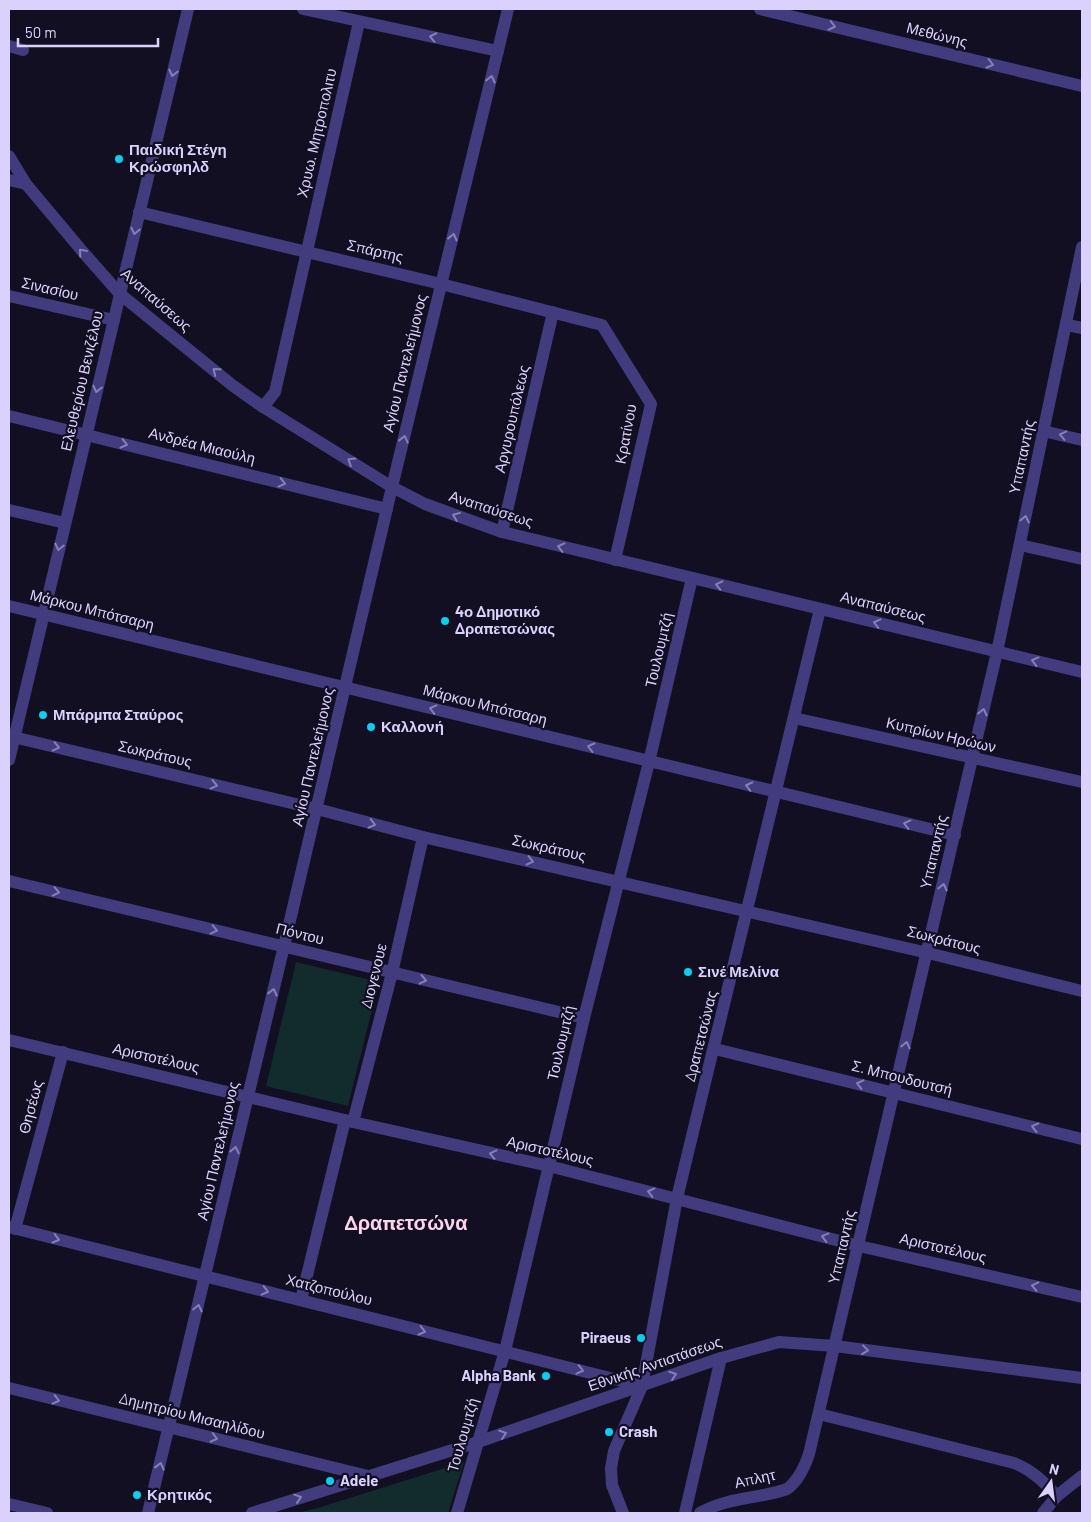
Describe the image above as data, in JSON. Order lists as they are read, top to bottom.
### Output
{
  "streets": {
    "street": [
      "Μεθώνης",
      "Χρυω. Μητροπολιτυ",
      "Σπάρτης",
      "Σινασίου",
      "Αναπαύσεως",
      "Αγίου Παντελεήμονος",
      "Ελευθερίου Βενιζέλου",
      "Αργυρουπόλεως",
      "Κρατίνου",
      "Ανδρέα Μιαούλη",
      "Υπαπαντής",
      "Μάρκου Μπότσαρη",
      "Τουλουμτζή",
      "Κυπρίων Ηρώων",
      "Σωκράτους",
      "Πόντου",
      "Διογενουε",
      "Δραπετσώνας",
      "Αριστοτέλους",
      "Σ. Μπουδουτσή",
      "Θησέως",
      "Χατζοπούλου",
      "Εθνικής Αντιστάσεως",
      "Δημητρίου Μισαηλίδου",
      "Απλητ"
    ]
  },
  "crossings": [
    ["Χρυω. Μητροπολιτυ", "Σπάρτης"],
    ["Χρυω. Μητροπολιτυ", "Αναπαύσεως"],
    ["Σπάρτης", "Αγίου Παντελεήμονος"],
    ["Σπάρτης", "Ελευθερίου Βενιζέλου"],
    ["Σπάρτης", "Αργυρουπόλεως"],
    ["Σπάρτης", "Κρατίνου"],
    ["Σινασίου", "Ελευθερίου Βενιζέλου"],
    ["Αναπαύσεως", "Αγίου Παντελεήμονος"],
    ["Αναπαύσεως", "Ελευθερίου Βενιζέλου"],
    ["Αναπαύσεως", "Αργυρουπόλεως"],
    ["Αναπαύσεως", "Κρατίνου"],
    ["Αναπαύσεως", "Υπαπαντής"],
    ["Αναπαύσεως", "Τουλουμτζή"],
    ["Αναπαύσεως", "Δραπετσώνας"],
    ["Αγίου Παντελεήμονος", "Ανδρέα Μιαούλη"],
    ["Αγίου Παντελεήμονος", "Μάρκου Μπότσαρη"],
    ["Αγίου Παντελεήμονος", "Σωκράτους"],
    ["Αγίου Παντελεήμονος", "Πόντου"],
    ["Αγίου Παντελεήμονος", "Αριστοτέλους"],
    ["Αγίου Παντελεήμονος", "Χατζοπούλου"],
    ["Αγίου Παντελεήμονος", "Δημητρίου Μισαηλίδου"],
    ["Ελευθερίου Βενιζέλου", "Ανδρέα Μιαούλη"],
    ["Ελευθερίου Βενιζέλου", "Μάρκου Μπότσαρη"],
    ["Ελευθερίου Βενιζέλου", "Σωκράτους"],
    ["Υπαπαντής", "Μάρκου Μπότσαρη"],
    ["Υπαπαντής", "Κυπρίων Ηρώων"],
    ["Υπαπαντής", "Σωκράτους"],
    ["Υπαπαντής", "Αριστοτέλους"],
    ["Υπαπαντής", "Σ. Μπουδουτσή"],
    ["Υπαπαντής", "Εθνικής Αντιστάσεως"],
    ["Υπαπαντής", "Απλητ"],
    ["Μάρκου Μπότσαρη", "Τουλουμτζή"],
    ["Μάρκου Μπότσαρη", "Δραπετσώνας"],
    ["Τουλουμτζή", "Σωκράτους"],
    ["Τουλουμτζή", "Πόντου"],
    ["Τουλουμτζή", "Αριστοτέλους"],
    ["Τουλουμτζή", "Χατζοπούλου"],
    ["Τουλουμτζή", "Εθνικής Αντιστάσεως"],
    ["Κυπρίων Ηρώων", "Δραπετσώνας"],
    ["Σωκράτους", "Διογενουε"],
    ["Σωκράτους", "Δραπετσώνας"],
    ["Πόντου", "Διογενουε"],
    ["Διογενουε", "Αριστοτέλους"],
    ["Διογενουε", "Χατζοπούλου"],
    ["Δραπετσώνας", "Αριστοτέλους"],
    ["Δραπετσώνας", "Σ. Μπουδουτσή"],
    ["Δραπετσώνας", "Χατζοπούλου"],
    ["Δραπετσώνας", "Εθνικής Αντιστάσεως"],
    ["Αριστοτέλους", "Θησέως"],
    ["Θησέως", "Χατζοπούλου"],
    ["Χατζοπούλου", "Εθνικής Αντιστάσεως"],
    ["Εθνικής Αντιστάσεως", "Δημητρίου Μισαηλίδου"]
  ],
  "one_way": [
    "Μεθώνης",
    "Αναπαύσεως",
    "Αγίου Παντελεήμονος",
    "Ελευθερίου Βενιζέλου",
    "Ανδρέα Μιαούλη",
    "Υπαπαντής",
    "Μάρκου Μπότσαρη",
    "Σωκράτους",
    "Πόντου",
    "Αριστοτέλους",
    "Σ. Μπουδουτσή",
    "Χατζοπούλου",
    "Εθνικής Αντιστάσεως",
    "Δημητρίου Μισαηλίδου"
  ],
  "districts": ["Δραπετσώνα"],
  "places": [
    "Παιδική Στέγη Κρώσφηλδ",
    "4ο Δημοτικό Δραπετσώνας",
    "Μπάρμπα Σταύρος",
    "Καλλονή",
    "Σινέ Μελίνα",
    "Piraeus",
    "Alpha Bank",
    "Crash",
    "Adele",
    "Κρητικός"
  ],
  "scale_bar": "50 m",
  "north": "top"
}
